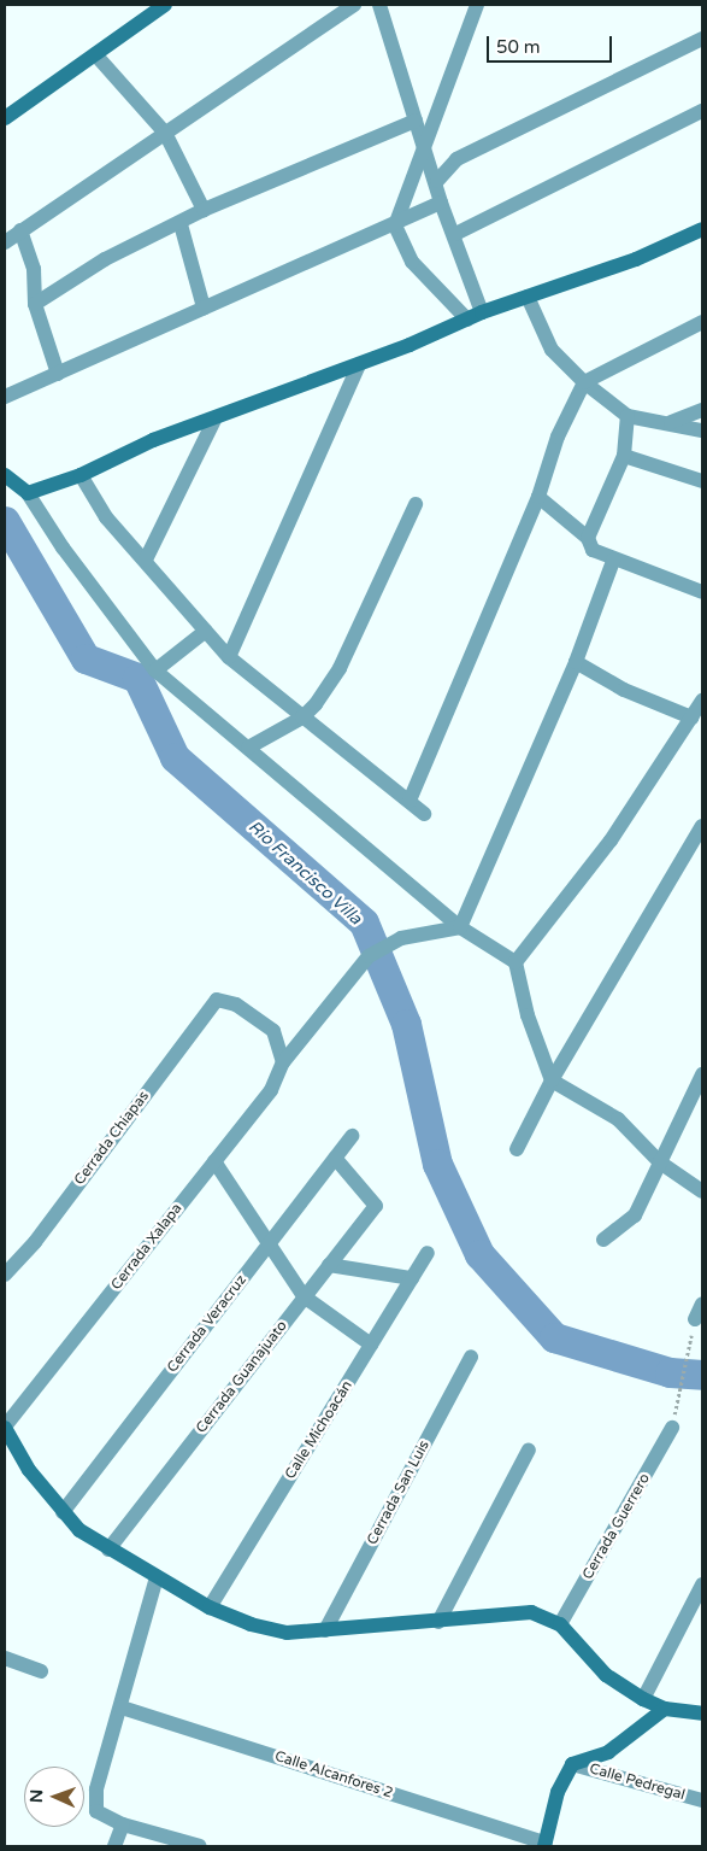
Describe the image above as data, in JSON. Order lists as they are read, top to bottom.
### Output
{
  "streets": {
    "street": [
      "Cerrada Chiapas",
      "Cerrada Xalapa",
      "Cerrada Veracruz",
      "Cerrada Guanajuato",
      "Calle Michoacán",
      "Cerrada San Luis",
      "Cerrada Guerrero",
      "Calle Alcanfores 2",
      "Calle Pedregal"
    ]
  },
  "crossings": [
    ["Cerrada Chiapas", "Cerrada Xalapa"],
    ["Cerrada Veracruz", "Cerrada Guanajuato"]
  ],
  "water": ["Río Francisco Villa"],
  "scale_bar": "50 m",
  "north": "left"
}
